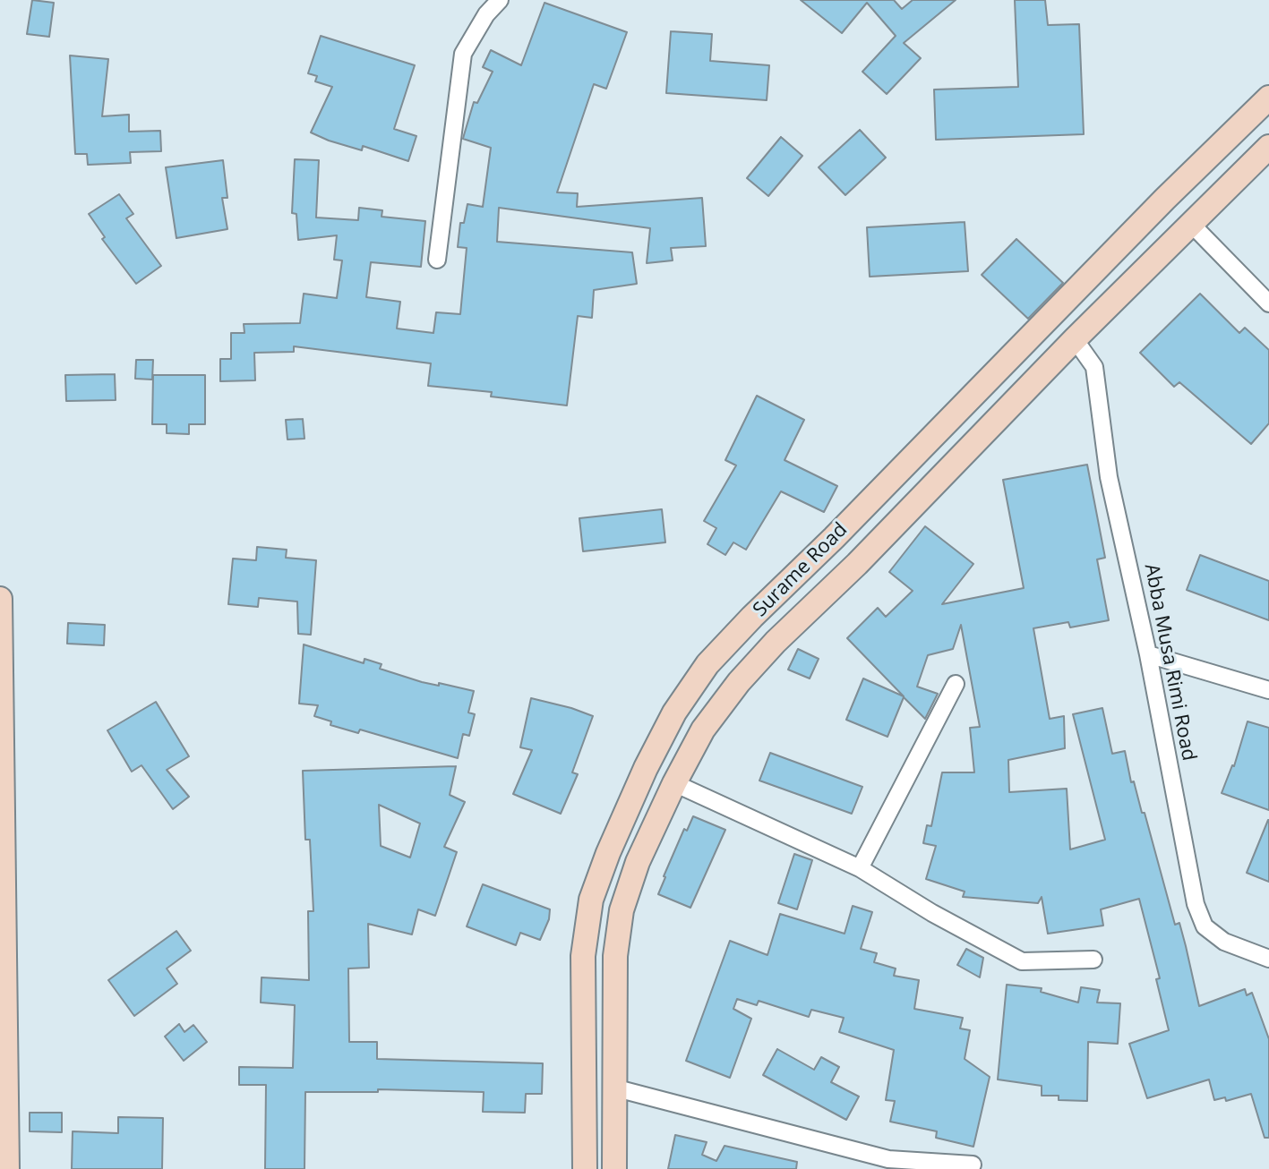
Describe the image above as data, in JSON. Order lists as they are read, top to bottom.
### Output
{
  "streets": {
    "street": ["Surame Road", "Abba Musa Rimi Road"]
  },
  "crossings": [
    ["Surame Road", "Abba Musa Rimi Road"]
  ]
}
